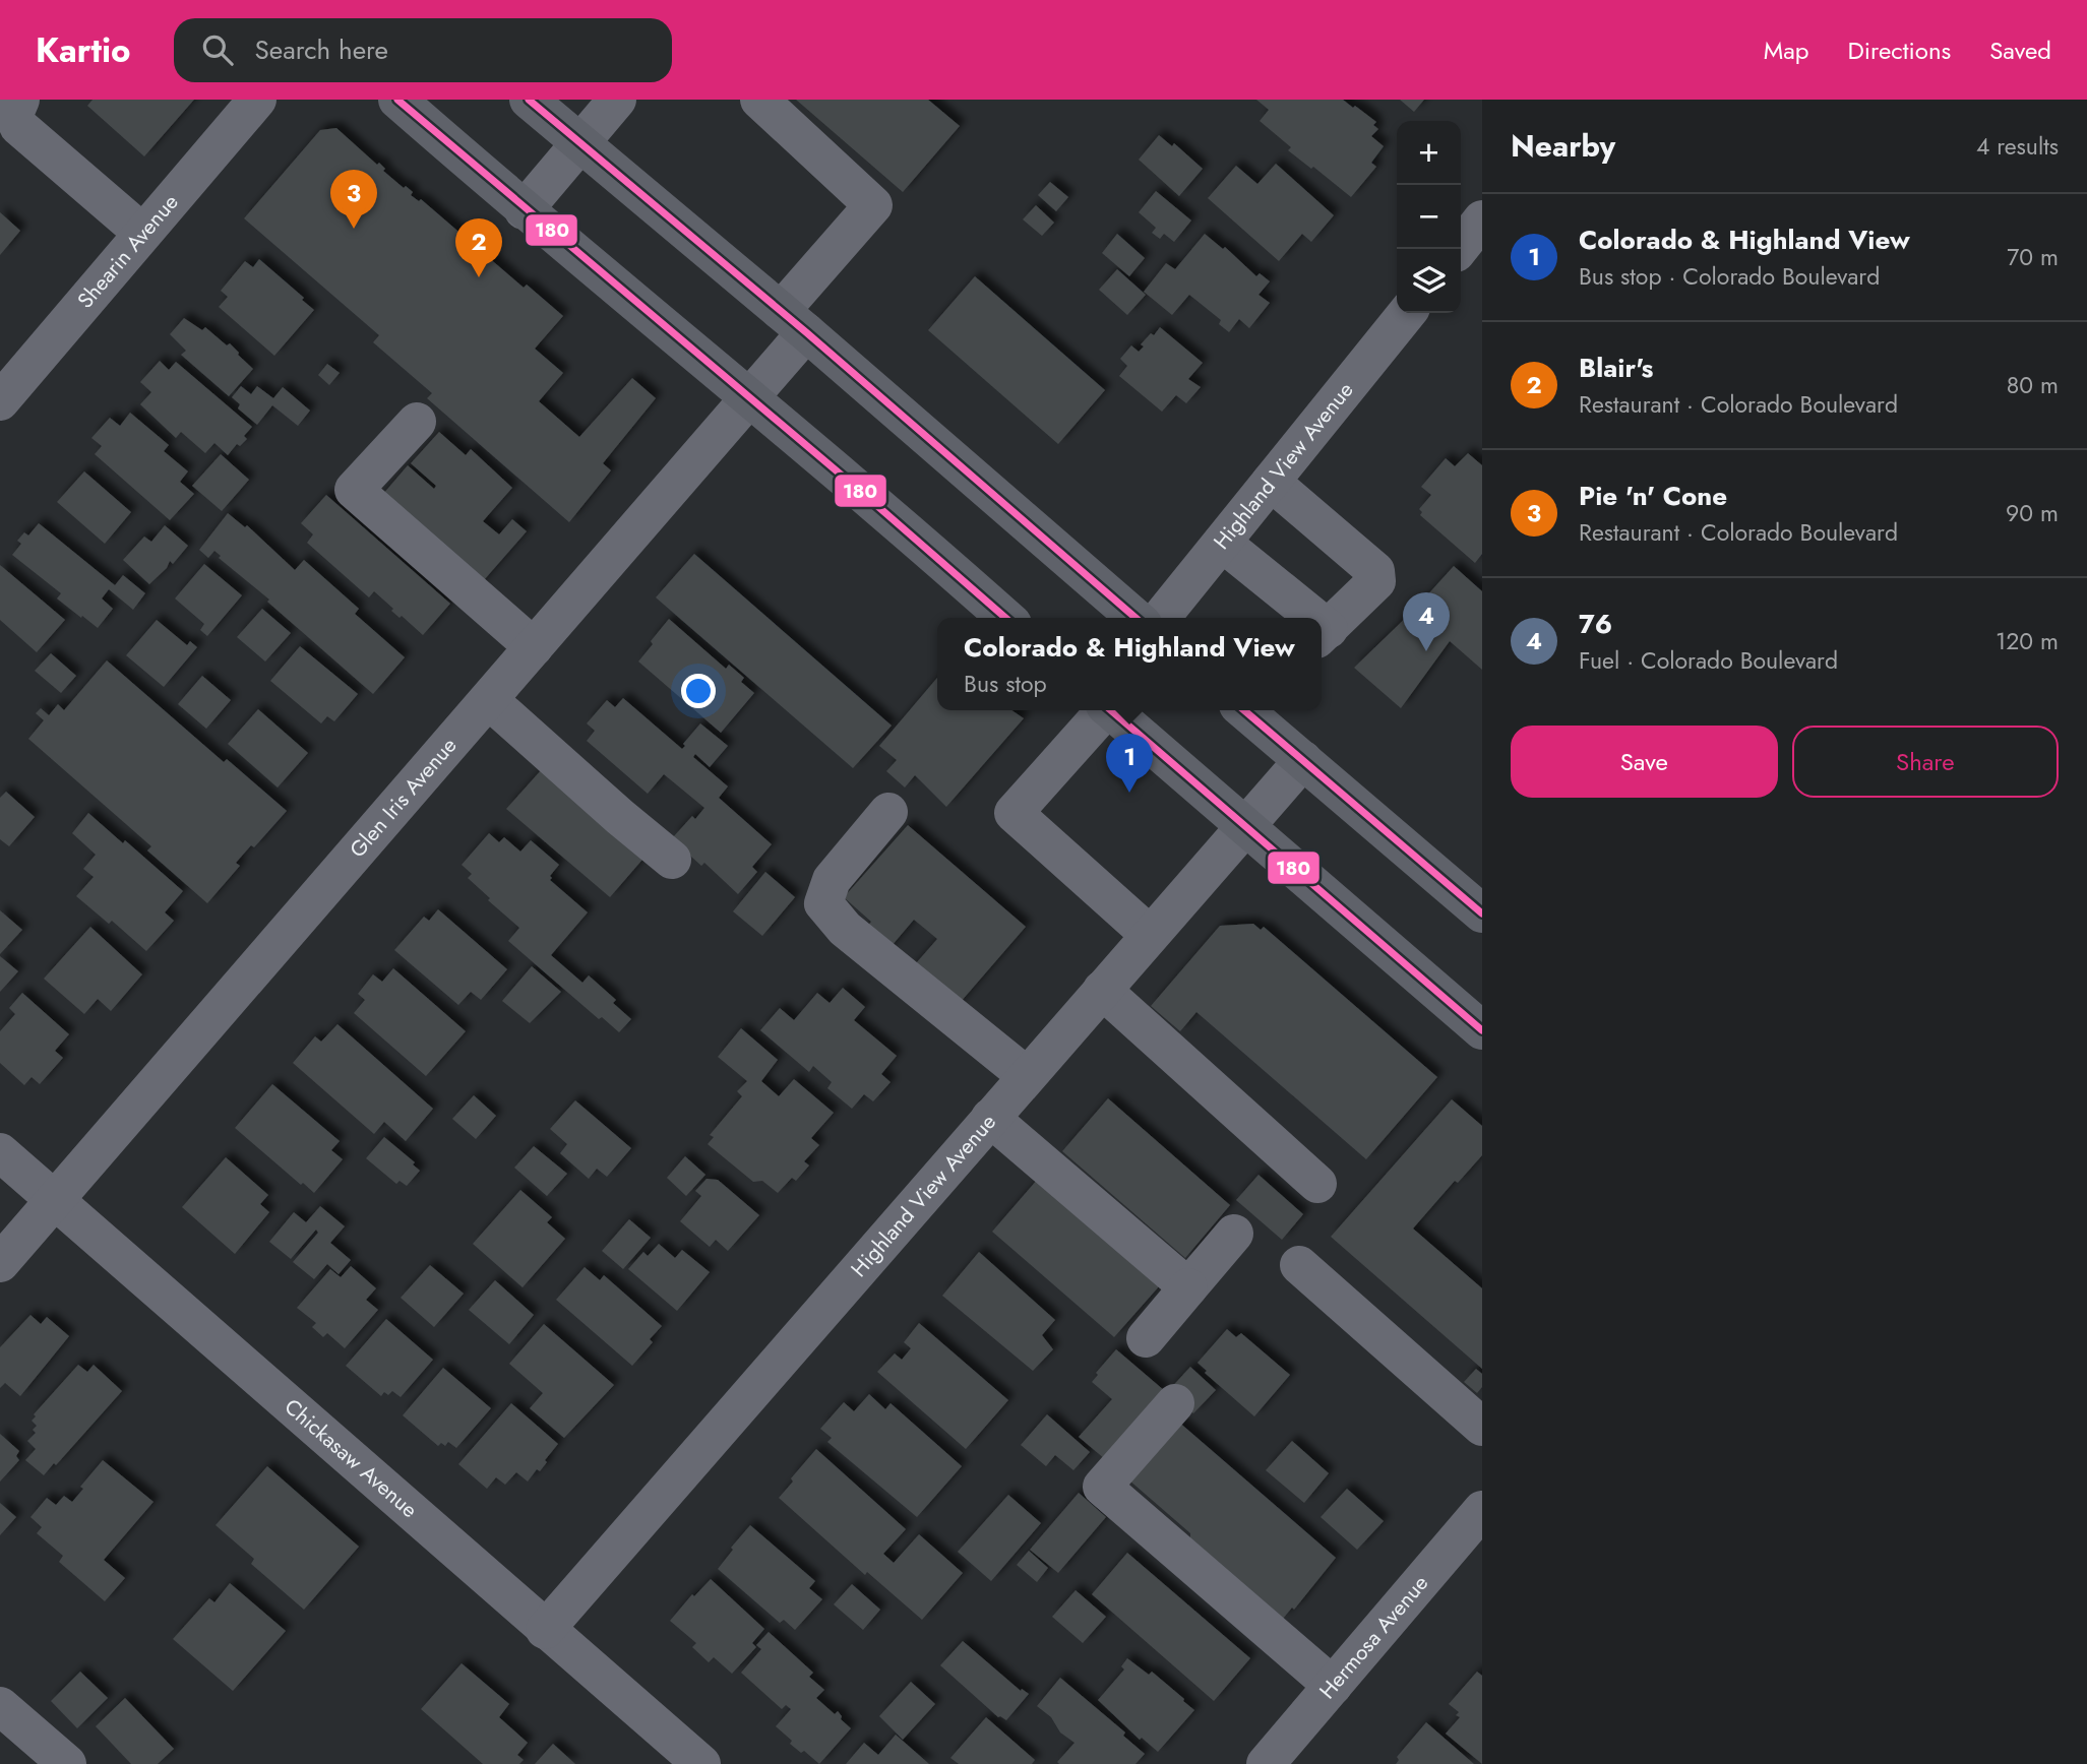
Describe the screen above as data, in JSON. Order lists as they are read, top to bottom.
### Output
{
  "streets": {
    "street": [
      "Shearin Avenue",
      "Highland View Avenue",
      "Glen Iris Avenue",
      "Chickasaw Avenue",
      "Hermosa Avenue"
    ]
  },
  "crossings": [
    ["Highland View Avenue", "Chickasaw Avenue"],
    ["Glen Iris Avenue", "Chickasaw Avenue"]
  ],
  "lines": ["transit line 180"],
  "page": {
    "header": "Kartio",
    "search": "Search here",
    "nav": ["Map", "Directions", "Saved"],
    "heading": ["Nearby", "4 results"],
    "map_buttons": ["+", "−"],
    "pins": [
      "3",
      "2",
      "4",
      "1"
    ],
    "list": [
      {
        "mark": "1",
        "name": "Colorado & Highland View",
        "note": "Bus stop · Colorado Boulevard",
        "value": "70 m"
      },
      {
        "mark": "2",
        "name": "Blair's",
        "note": "Restaurant · Colorado Boulevard",
        "value": "80 m"
      },
      {
        "mark": "3",
        "name": "Pie 'n' Cone",
        "note": "Restaurant · Colorado Boulevard",
        "value": "90 m"
      },
      {
        "mark": "4",
        "name": "76",
        "note": "Fuel · Colorado Boulevard",
        "value": "120 m"
      }
    ],
    "popup": ["Colorado & Highland View", "Bus stop"],
    "buttons": ["Save", "Share"]
  }
}
